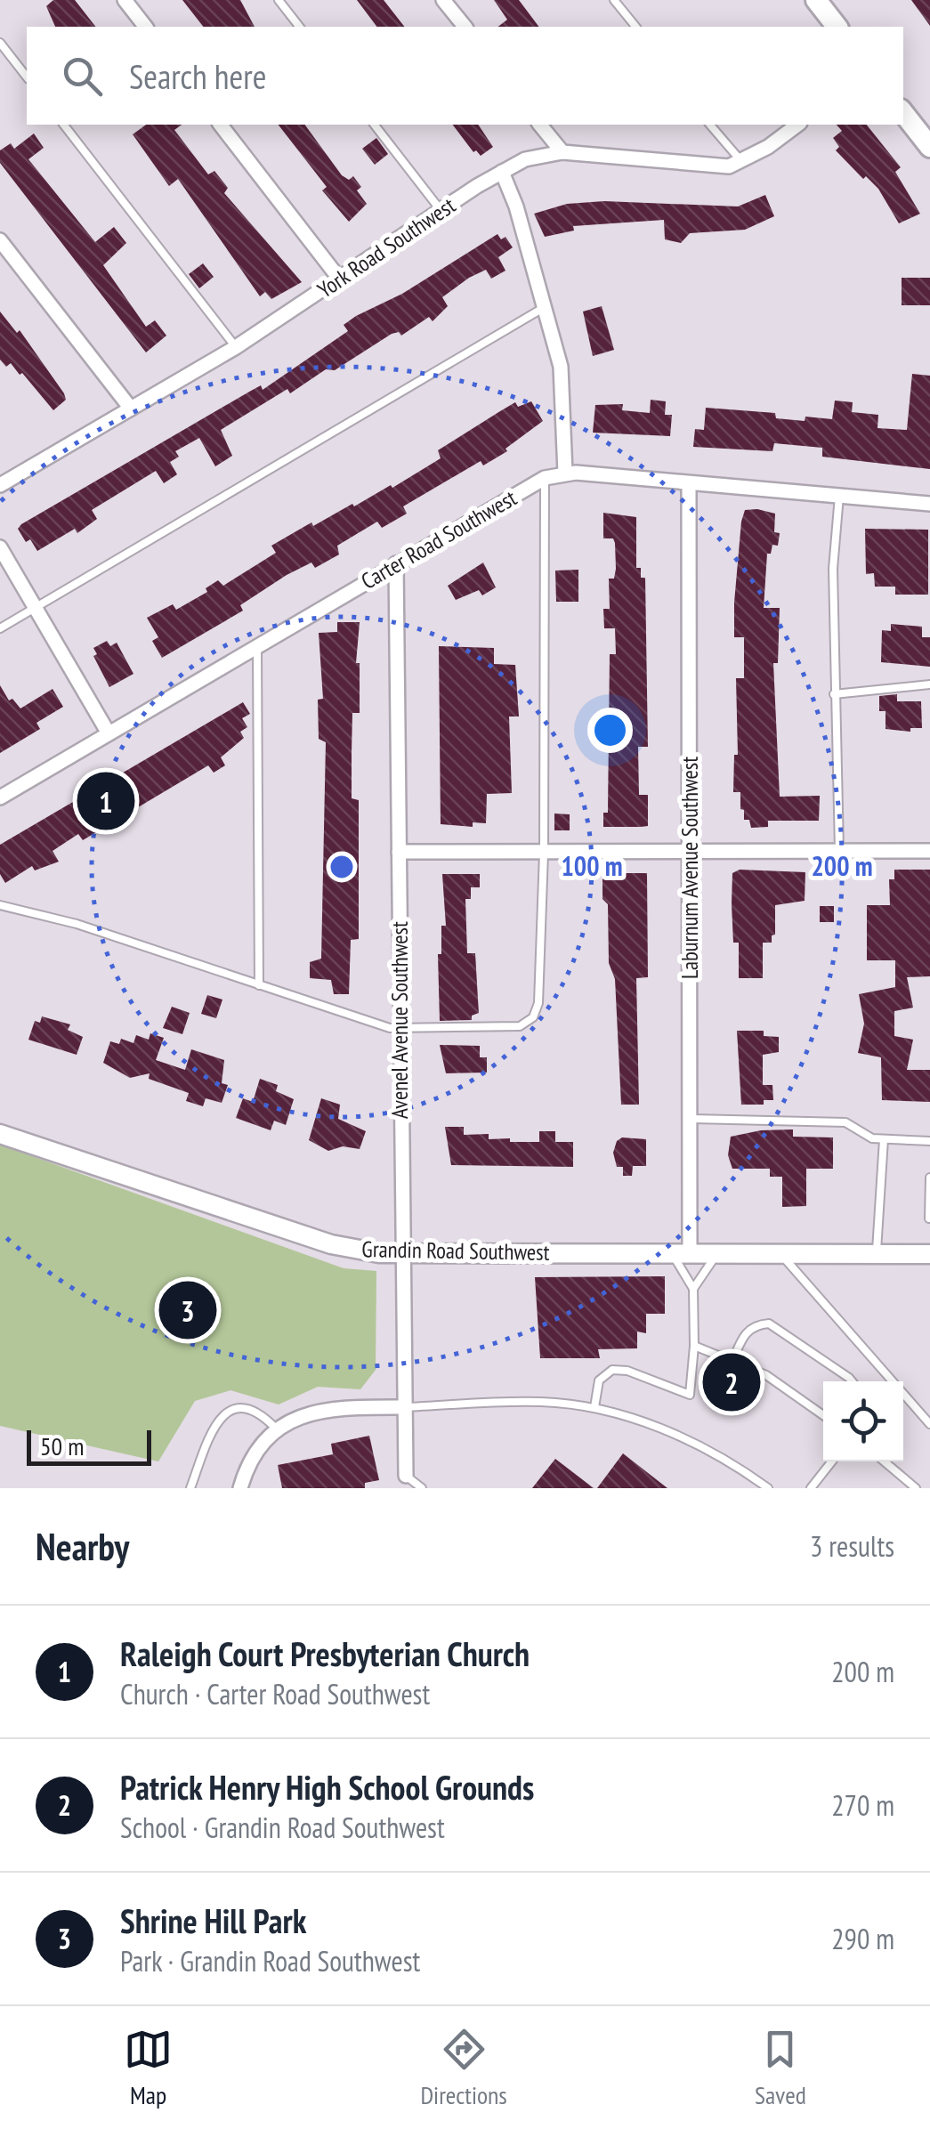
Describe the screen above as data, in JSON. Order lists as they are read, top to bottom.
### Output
{
  "streets": {
    "street": [
      "York Road Southwest",
      "Carter Road Southwest",
      "Laburnum Avenue Southwest",
      "Avenel Avenue Southwest",
      "Grandin Road Southwest"
    ]
  },
  "crossings": [
    ["Carter Road Southwest", "Laburnum Avenue Southwest"],
    ["Carter Road Southwest", "Avenel Avenue Southwest"],
    ["Laburnum Avenue Southwest", "Grandin Road Southwest"],
    ["Avenel Avenue Southwest", "Grandin Road Southwest"]
  ],
  "scale_bar": "50 m",
  "page": {
    "search": "Search here",
    "pins": ["1", "3", "2"],
    "scale": "50 m",
    "heading": ["Nearby", "3 results"],
    "list": [
      {
        "mark": "1",
        "name": "Raleigh Court Presbyterian Church",
        "note": "Church · Carter Road Southwest",
        "value": "200 m"
      },
      {
        "mark": "2",
        "name": "Patrick Henry High School Grounds",
        "note": "School · Grandin Road Southwest",
        "value": "270 m"
      },
      {
        "mark": "3",
        "name": "Shrine Hill Park",
        "note": "Park · Grandin Road Southwest",
        "value": "290 m"
      }
    ],
    "nav": ["Map", "Directions", "Saved"]
  },
  "rings": ["100 m", "200 m"]
}
